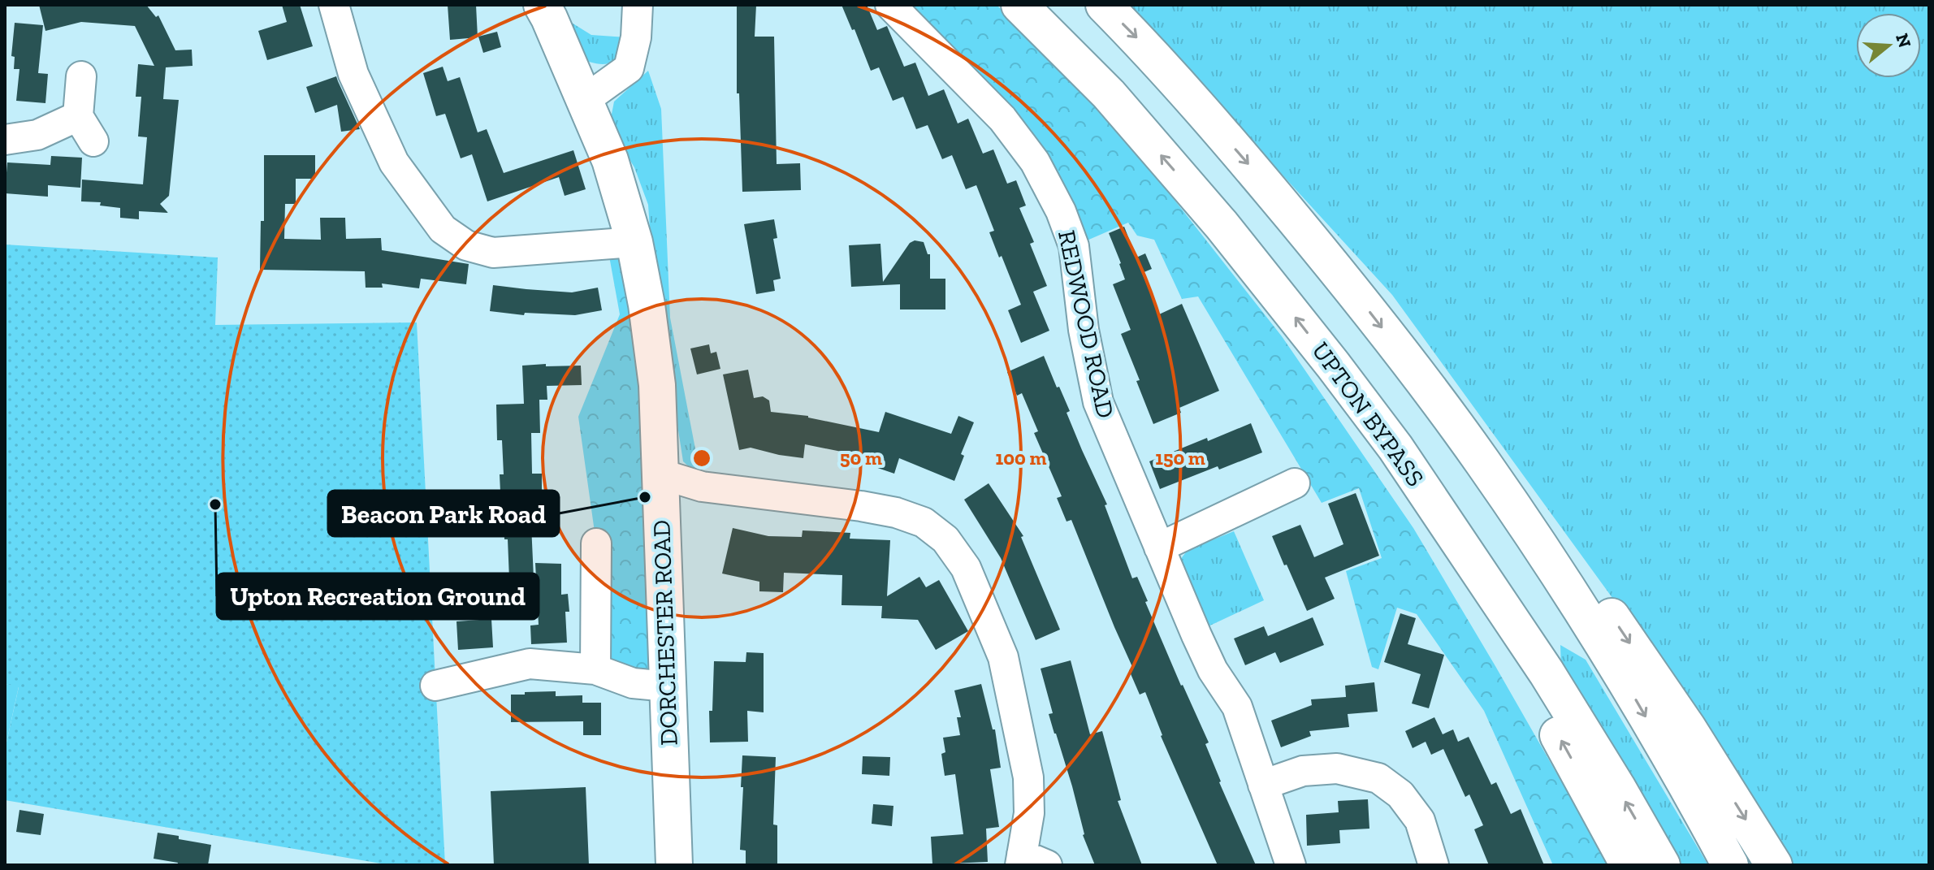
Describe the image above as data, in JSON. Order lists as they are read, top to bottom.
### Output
{
  "streets": {
    "main road": ["UPTON BYPASS", "DORCHESTER ROAD"],
    "street": ["REDWOOD ROAD"]
  },
  "places": ["Beacon Park Road", "Upton Recreation Ground"],
  "north": "right",
  "rings": ["50 m", "100 m", "150 m"]
}
